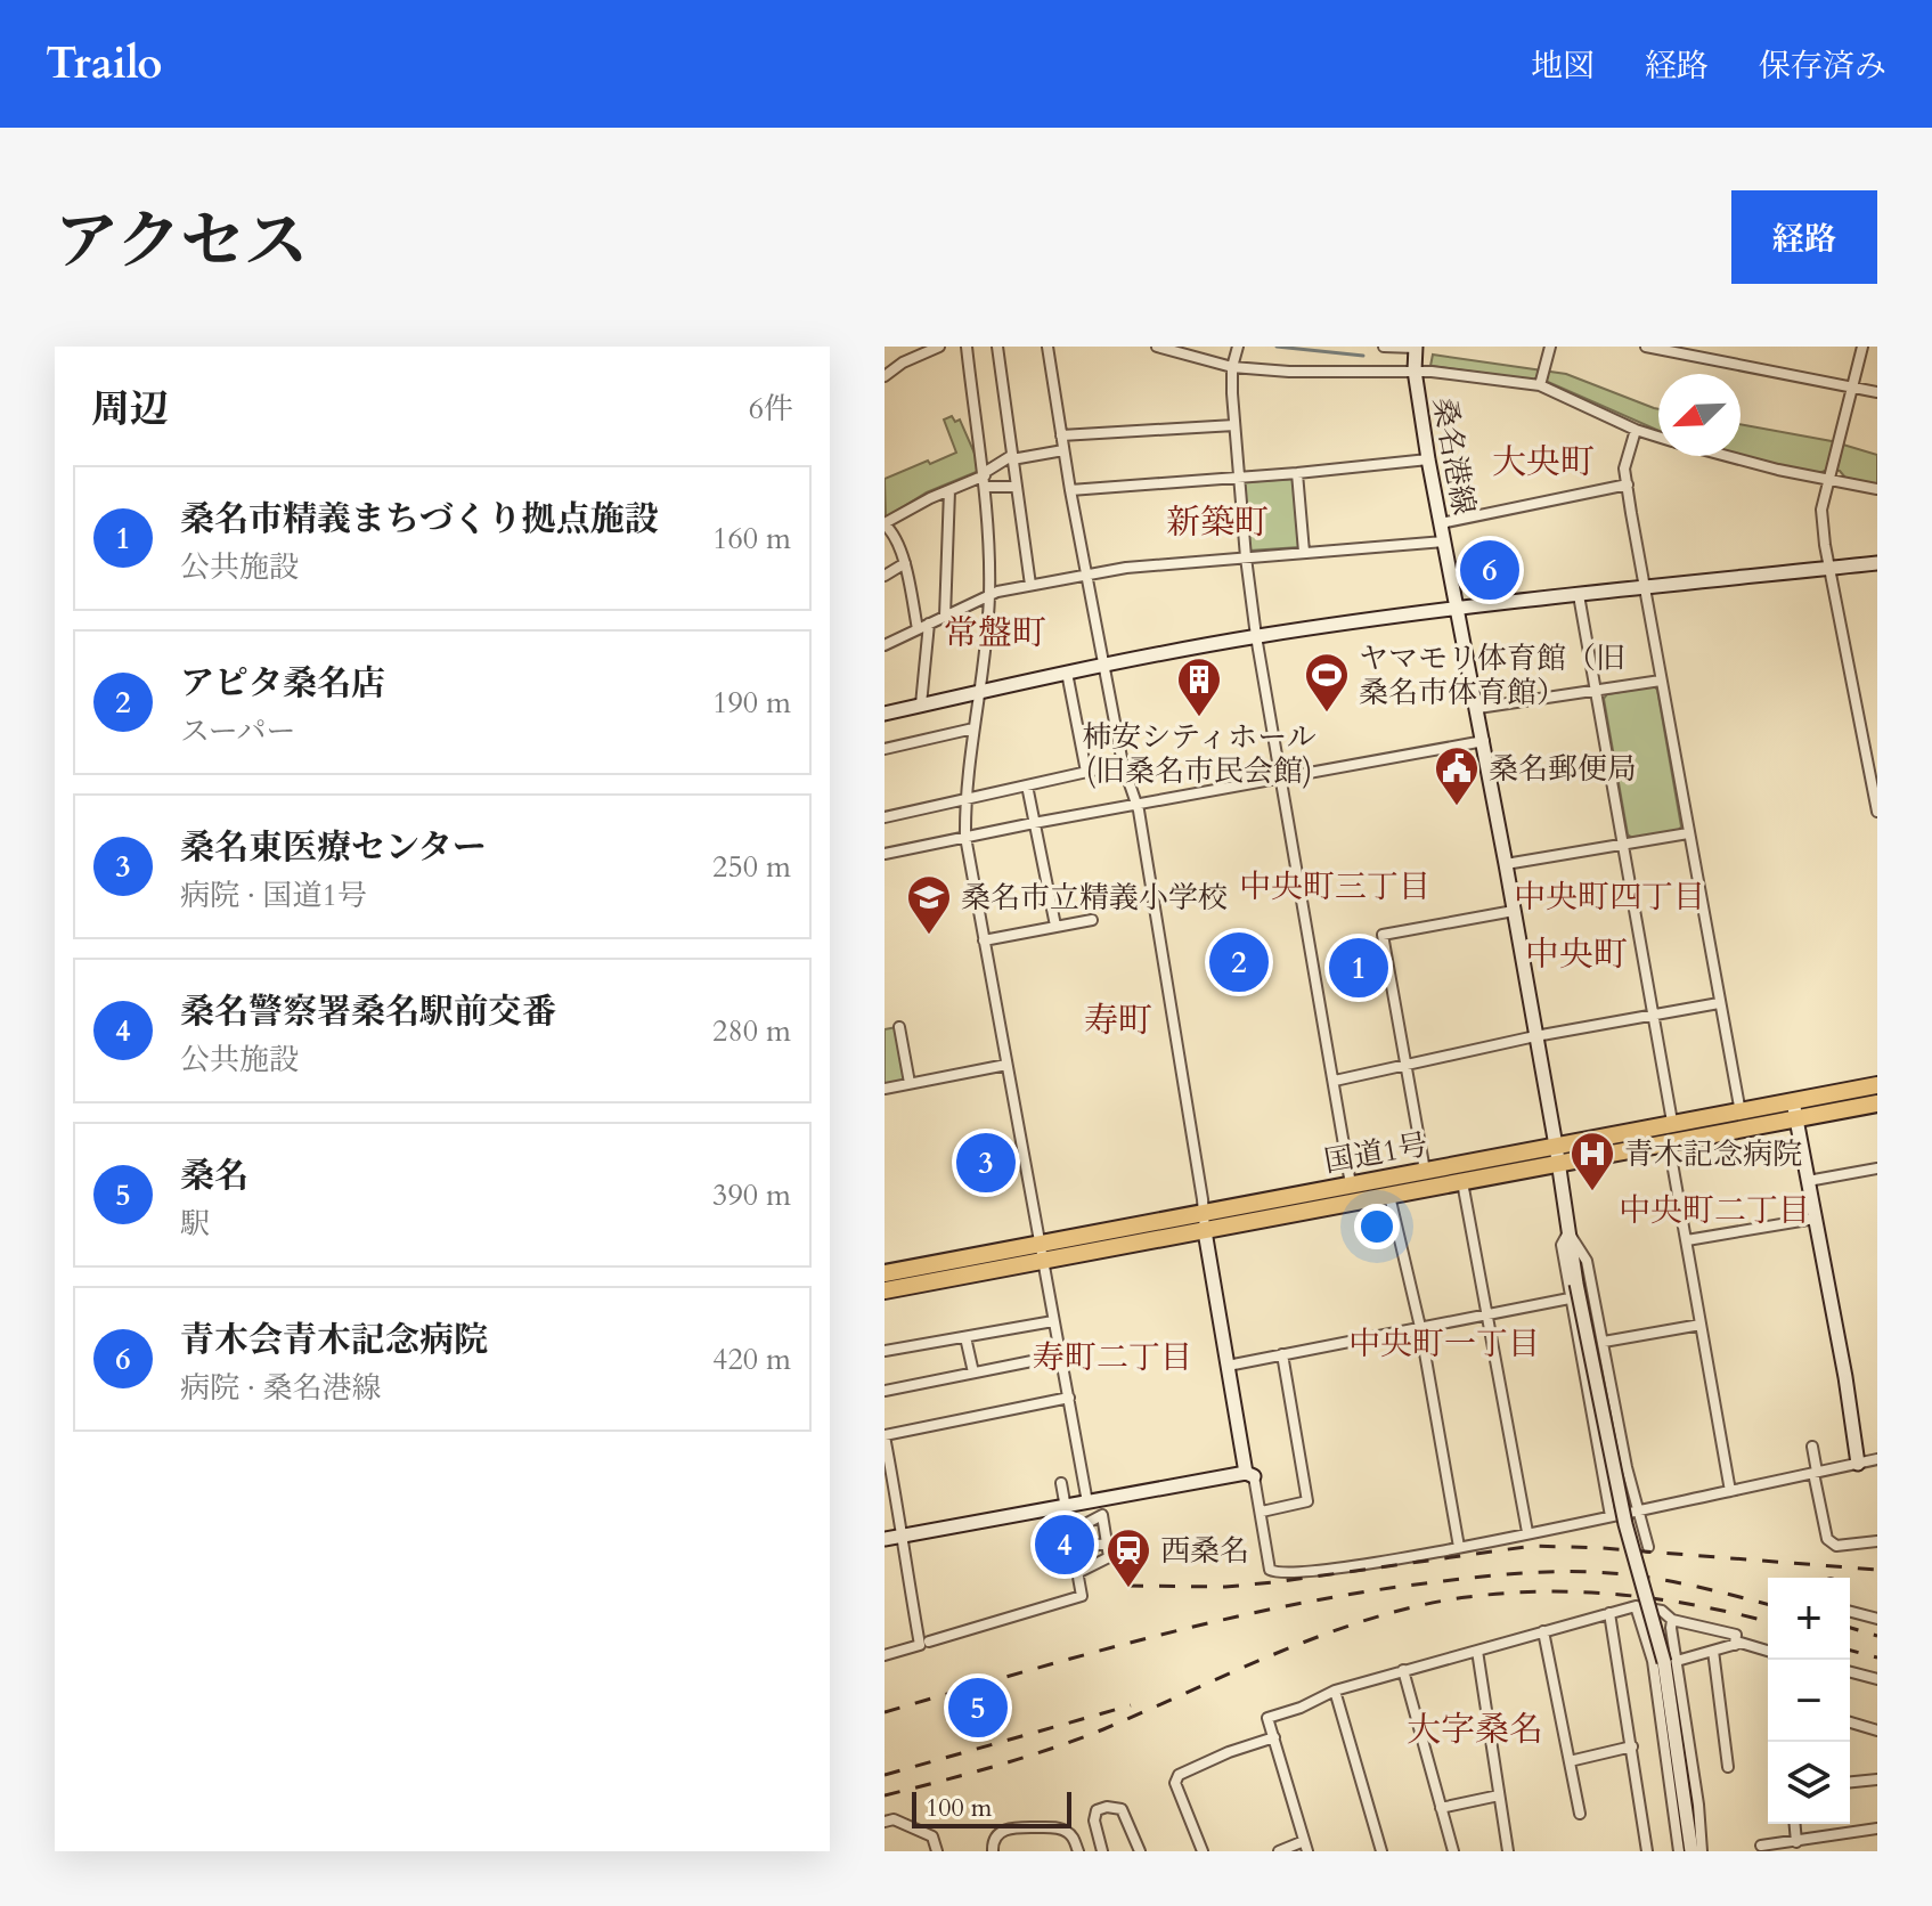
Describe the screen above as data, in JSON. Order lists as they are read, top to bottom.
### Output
{
  "streets": {
    "highway": ["国道1号"],
    "street": ["桑名港線"]
  },
  "crossings": [
    ["桑名港線", "国道1号"]
  ],
  "districts": [
    "大央町",
    "新築町",
    "常盤町",
    "中央町三丁目",
    "中央町四丁目",
    "中央町",
    "寿町",
    "中央町二丁目",
    "中央町一丁目",
    "寿町二丁目",
    "大字桑名"
  ],
  "places": {
    "sports": ["ヤマモリ体育館（旧 桑名市体育館）"],
    "building": ["柿安シティホール (旧桑名市民会館)"],
    "public building": ["桑名郵便局"],
    "school or university": ["桑名市立精義小学校"],
    "hospital": ["青木記念病院"],
    "station": ["西桑名"]
  },
  "scale_bar": "100 m",
  "north": "bottom left",
  "page": {
    "header": "Trailo",
    "nav": ["地図", "経路", "保存済み"],
    "title": "アクセス",
    "buttons": "経路",
    "heading": ["周辺", "6件"],
    "list": [
      {
        "mark": "1",
        "name": "桑名市精義まちづくり拠点施設",
        "note": "公共施設",
        "value": "160 m"
      },
      {
        "mark": "2",
        "name": "アピタ桑名店",
        "note": "スーパー",
        "value": "190 m"
      },
      {
        "mark": "3",
        "name": "桑名東医療センター",
        "note": "病院 · 国道1号",
        "value": "250 m"
      },
      {
        "mark": "4",
        "name": "桑名警察署桑名駅前交番",
        "note": "公共施設",
        "value": "280 m"
      },
      {
        "mark": "5",
        "name": "桑名",
        "note": "駅",
        "value": "390 m"
      },
      {
        "mark": "6",
        "name": "青木会青木記念病院",
        "note": "病院 · 桑名港線",
        "value": "420 m"
      }
    ],
    "pins": [
      "6",
      "2",
      "1",
      "3",
      "4",
      "5"
    ],
    "map_buttons": ["+", "−"],
    "scale": "100 m"
  }
}
